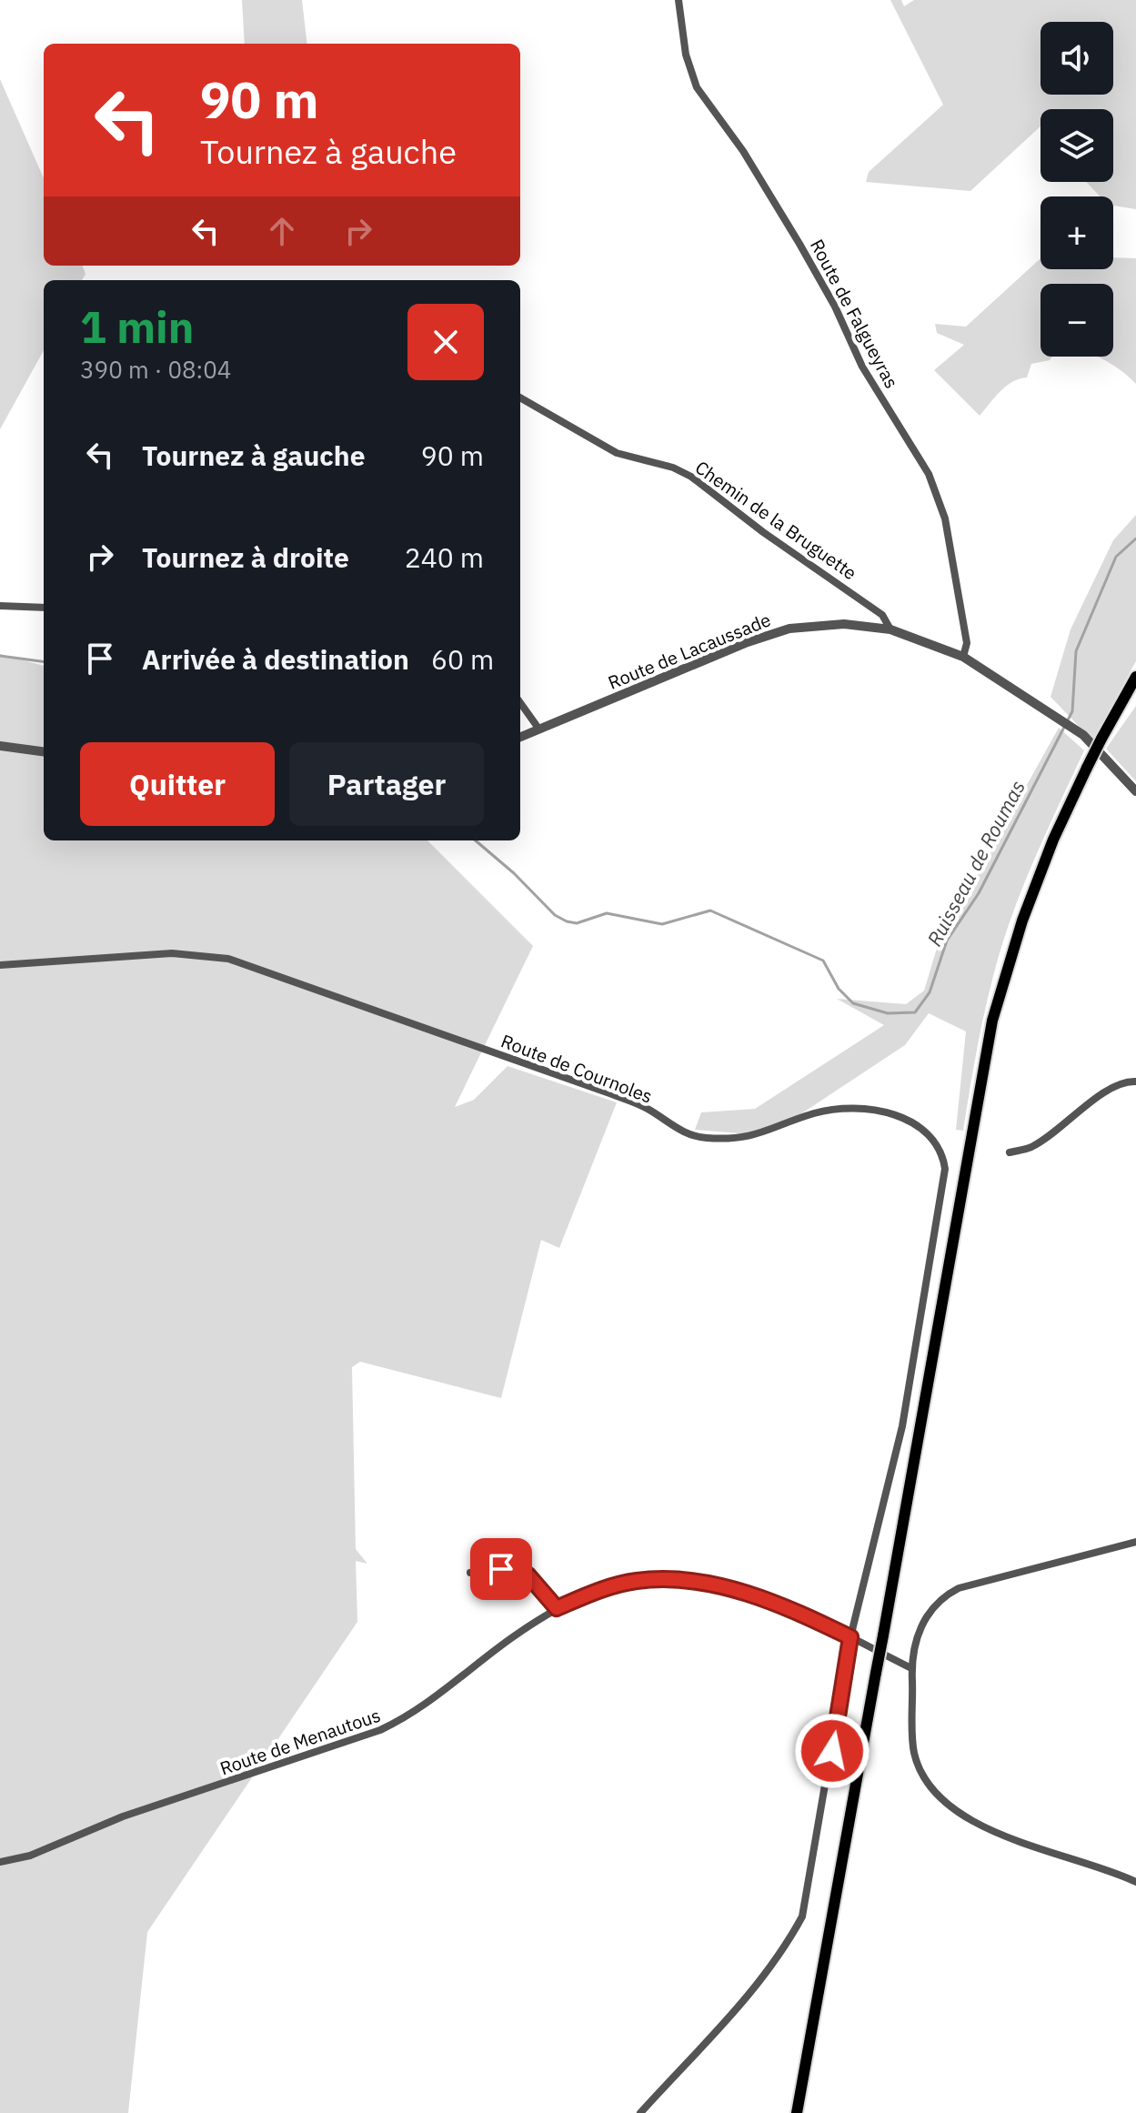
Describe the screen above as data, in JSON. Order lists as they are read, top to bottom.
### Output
{
  "streets": {
    "street": [
      "Route de Falgueyras",
      "Chemin de la Bruguette",
      "Route de Lacaussade",
      "Route de Cournoles",
      "Route de Menautous"
    ]
  },
  "crossings": [
    ["Route de Falgueyras", "Route de Lacaussade"],
    ["Chemin de la Bruguette", "Route de Lacaussade"],
    ["Route de Cournoles", "Route de Menautous"]
  ],
  "water": ["Ruisseau de Roumas"],
  "page": {
    "map_buttons": ["+", "−"],
    "turn": ["90 m", "Tournez à gauche"],
    "heading": ["1 min", "390 m · 08:04"],
    "list": [
      {
        "name": "Tournez à gauche",
        "value": "90 m"
      },
      {
        "name": "Tournez à droite",
        "value": "240 m"
      },
      {
        "name": "Arrivée à destination",
        "value": "60 m"
      }
    ],
    "buttons": ["Quitter", "Partager"]
  }
}
